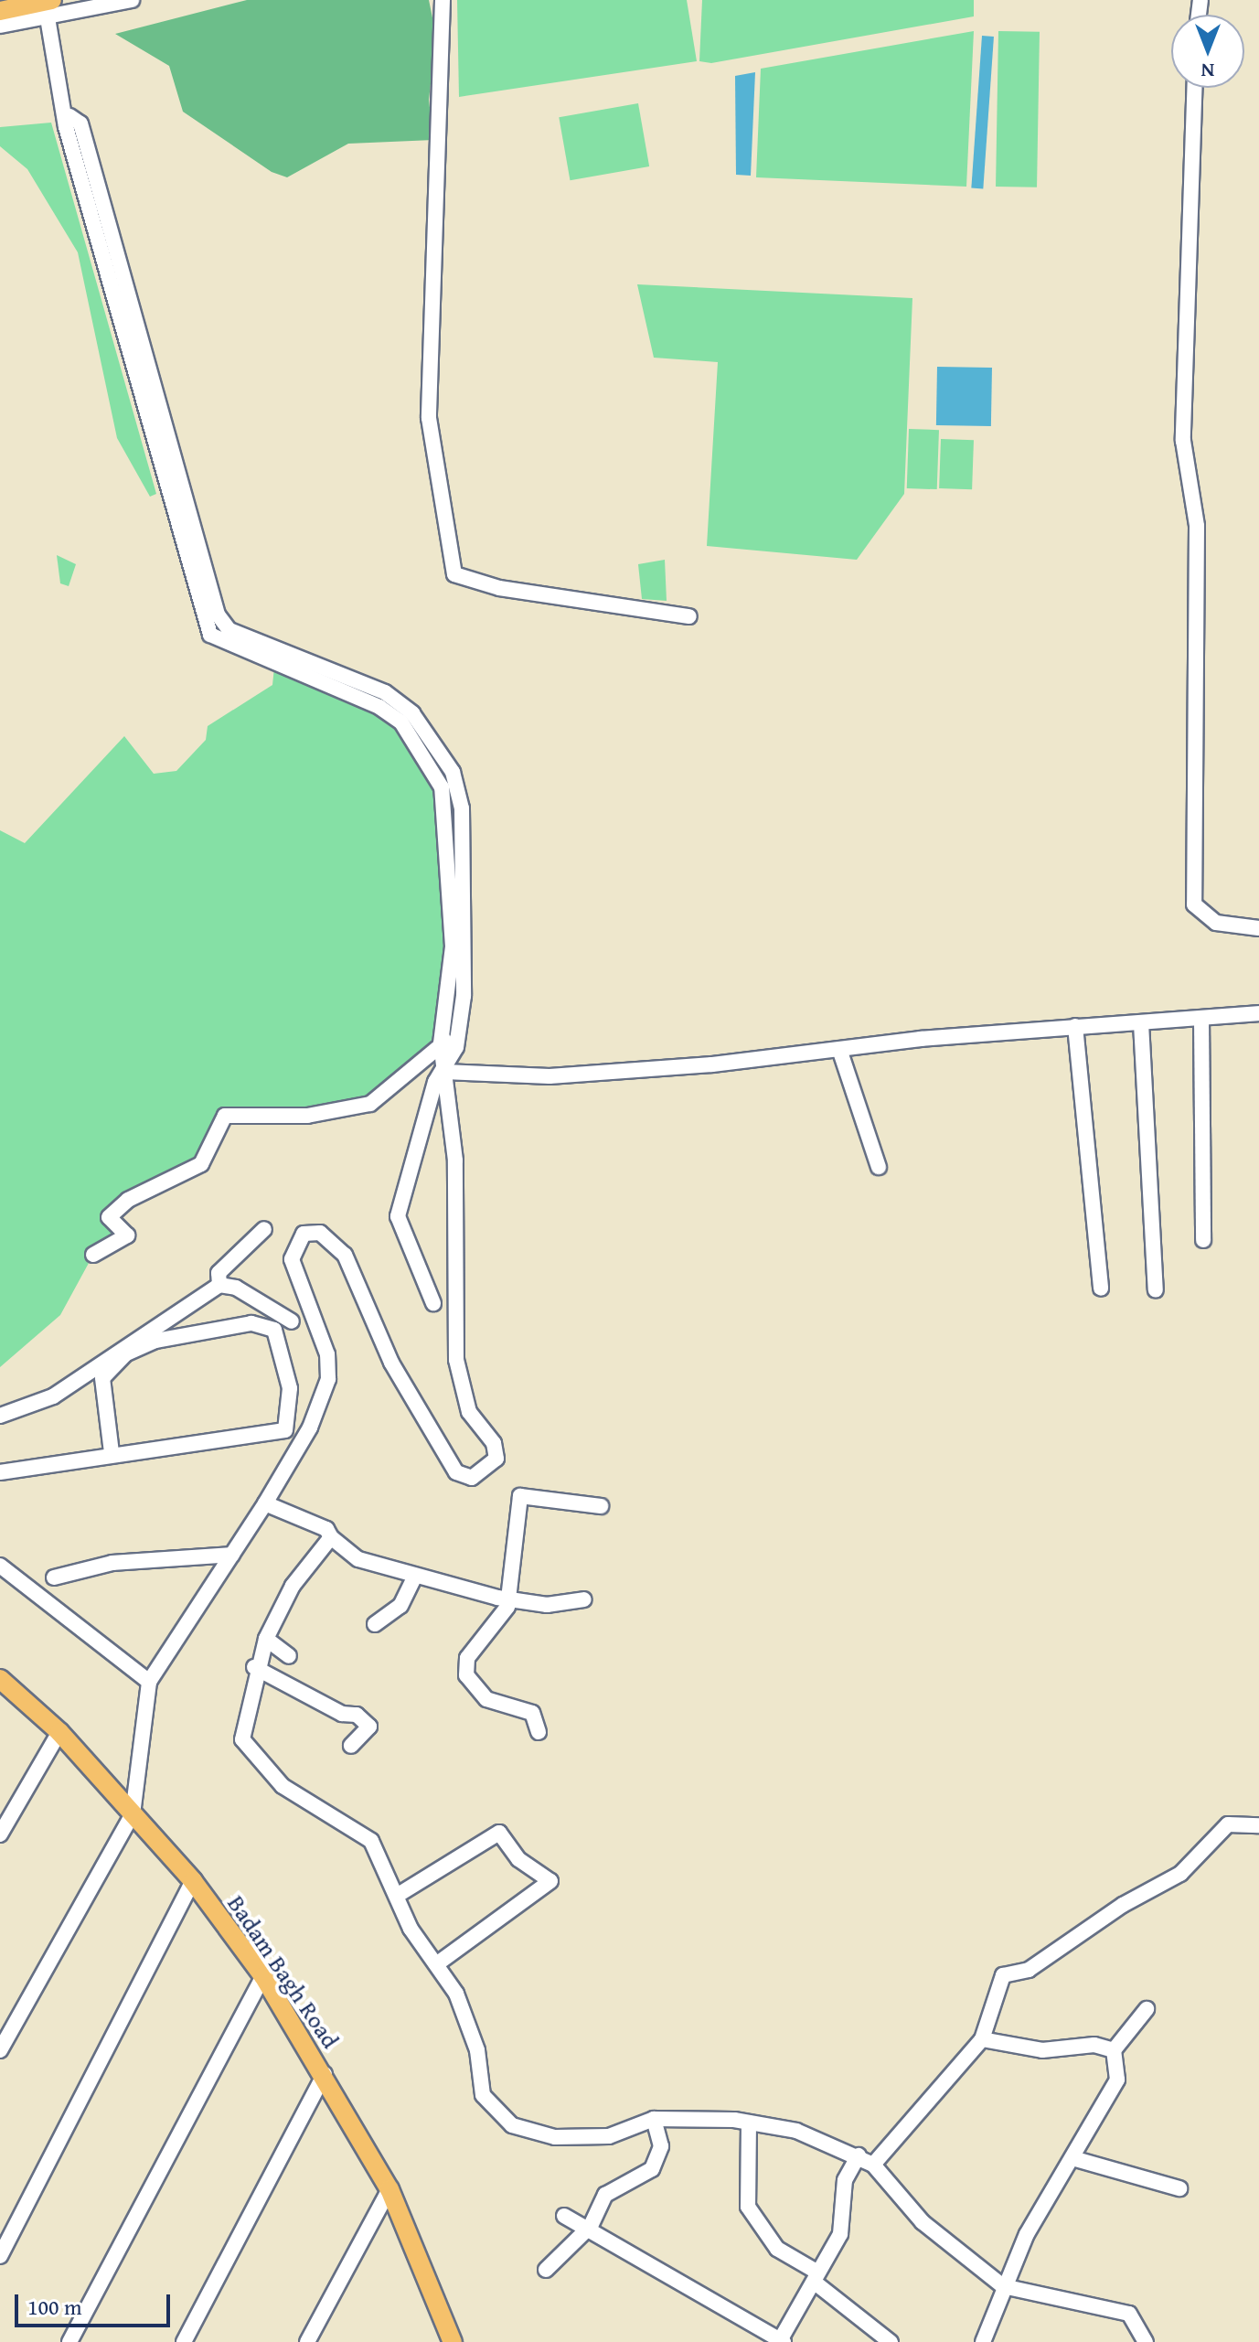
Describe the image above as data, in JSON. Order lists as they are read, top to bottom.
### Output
{
  "streets": {
    "main road": ["Badam Bagh Road"]
  },
  "scale_bar": "100 m",
  "north": "bottom"
}
